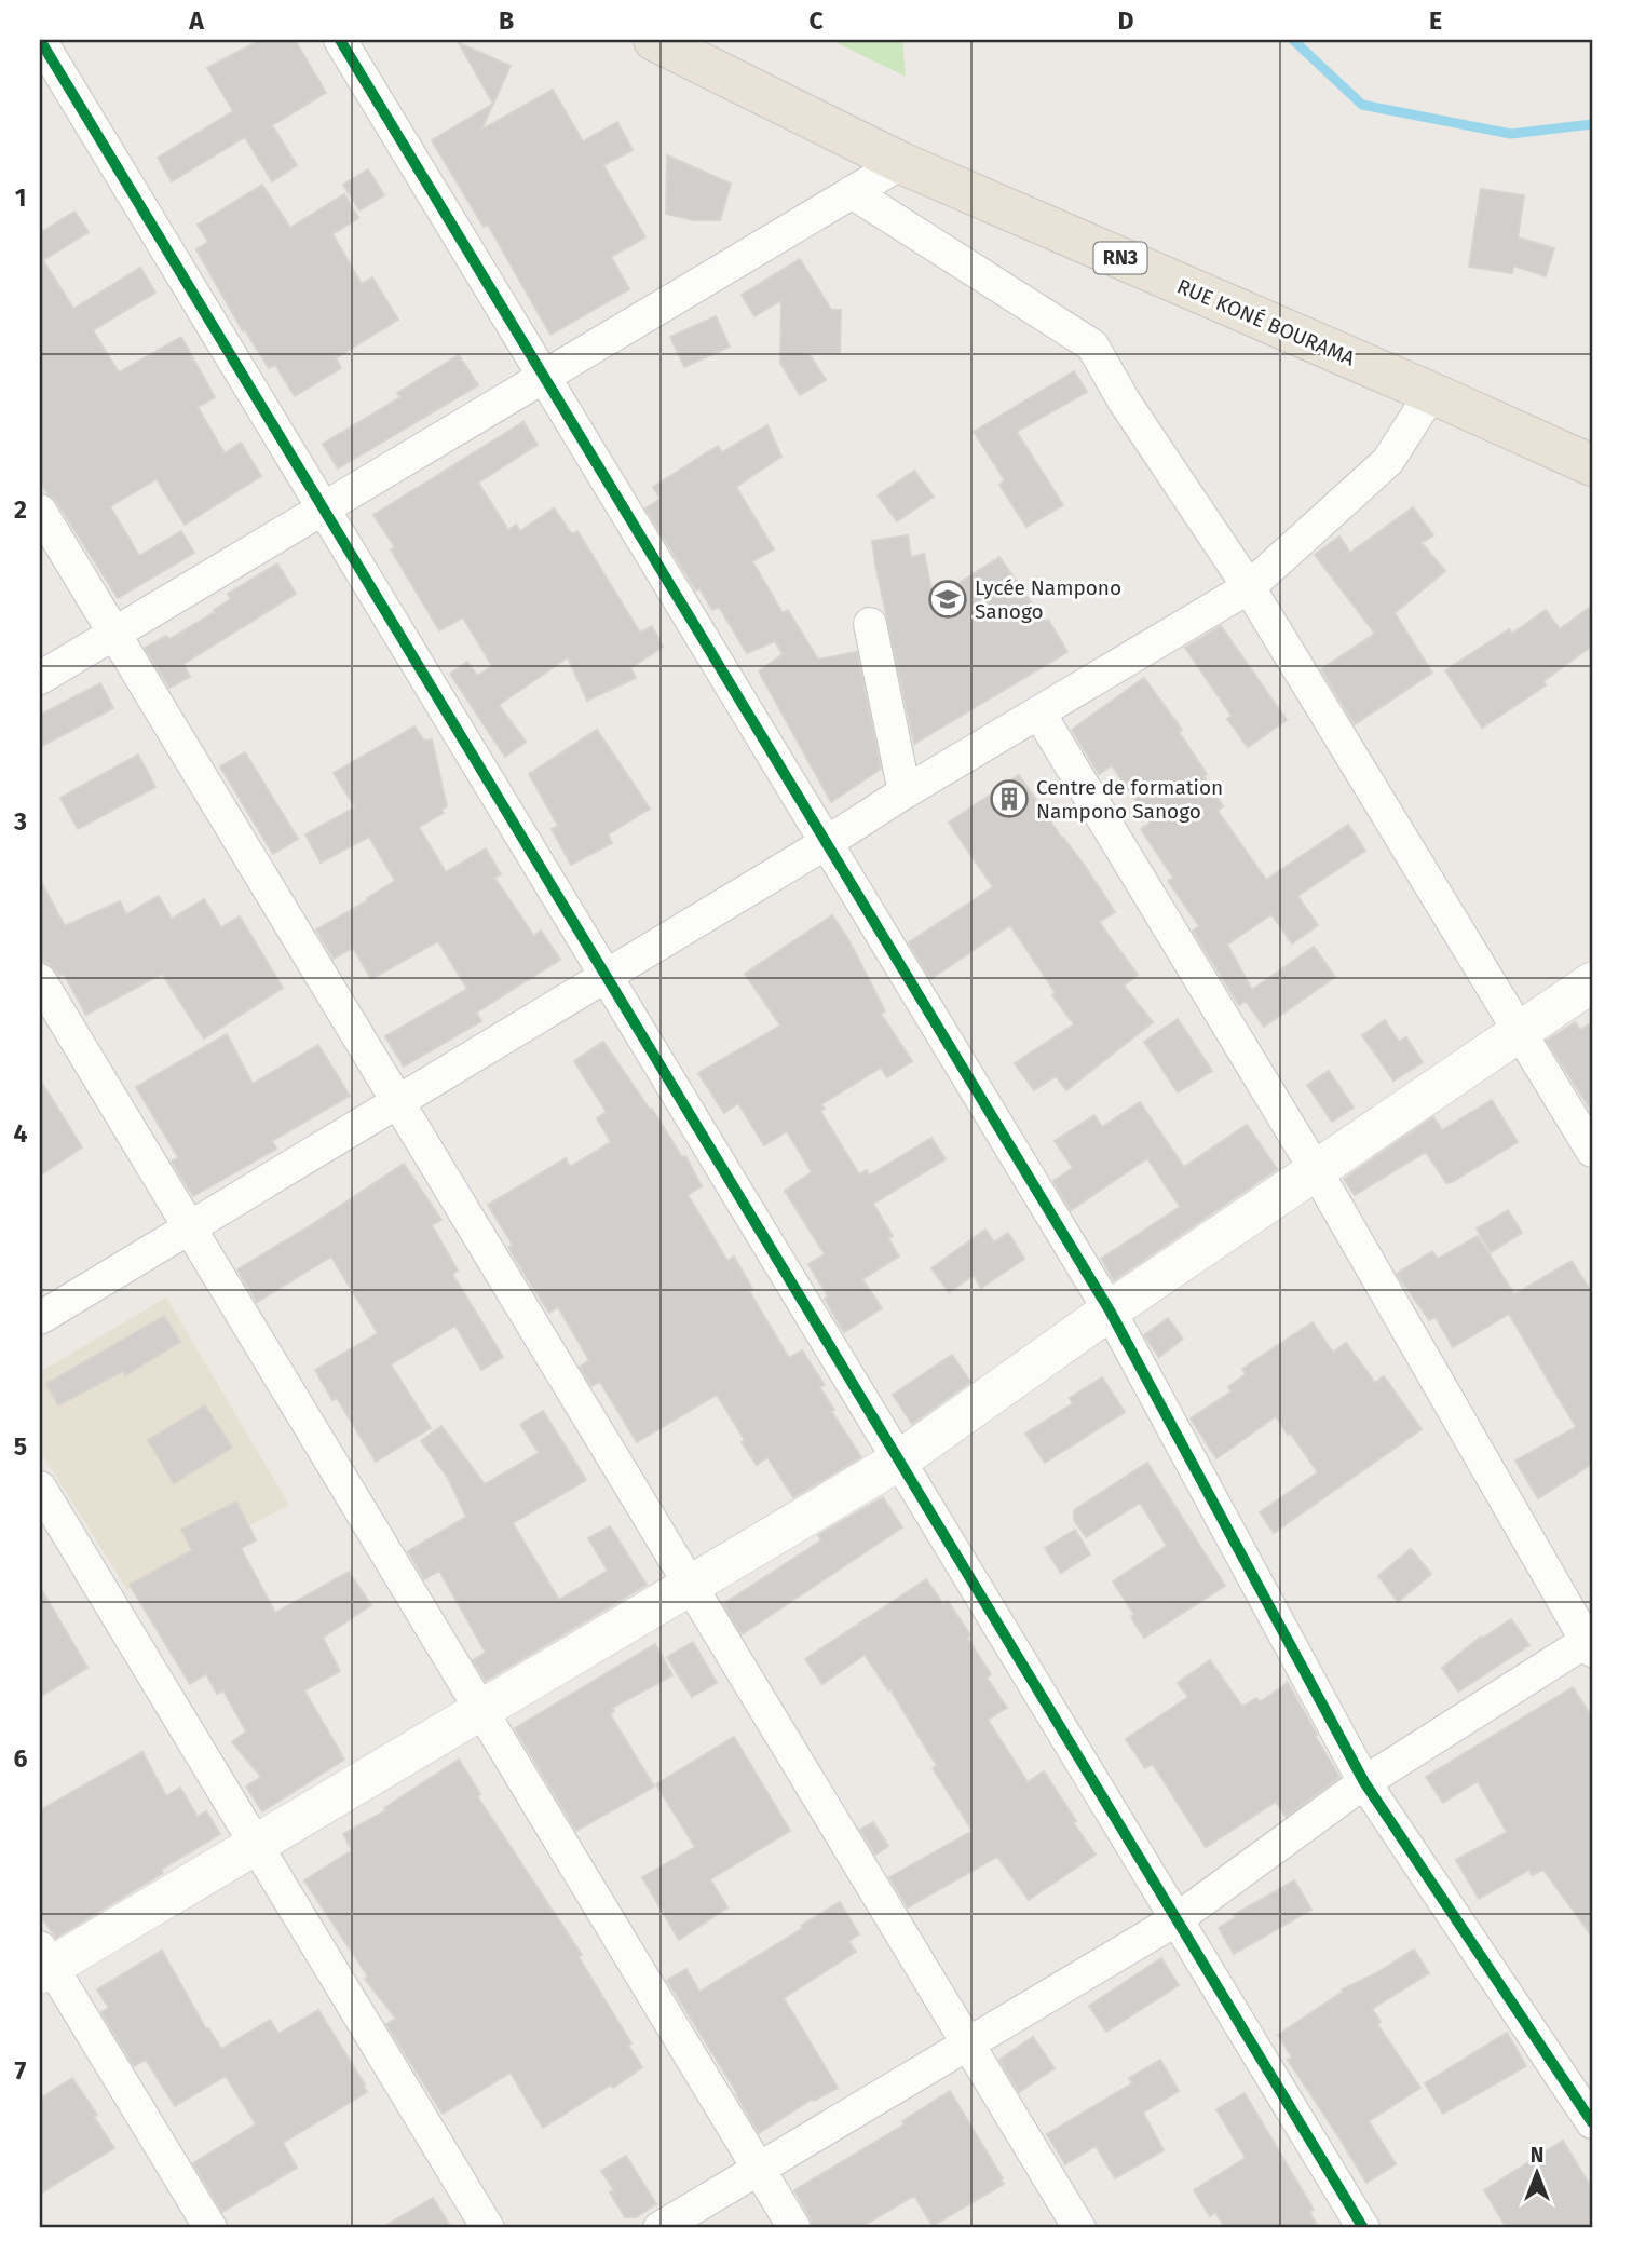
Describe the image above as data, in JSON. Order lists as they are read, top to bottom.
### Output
{
  "streets": {
    "highway": ["RN3", "RUE KONÉ BOURAMA"]
  },
  "places": {
    "school or university": ["Lycée Nampono Sanogo"],
    "building": ["Centre de formation Nampono Sanogo"]
  },
  "north": "top",
  "grid": {
    "columns": [
      "A",
      "B",
      "C",
      "D",
      "E"
    ],
    "rows": [
      "1",
      "2",
      "3",
      "4",
      "5",
      "6",
      "7"
    ]
  }
}
